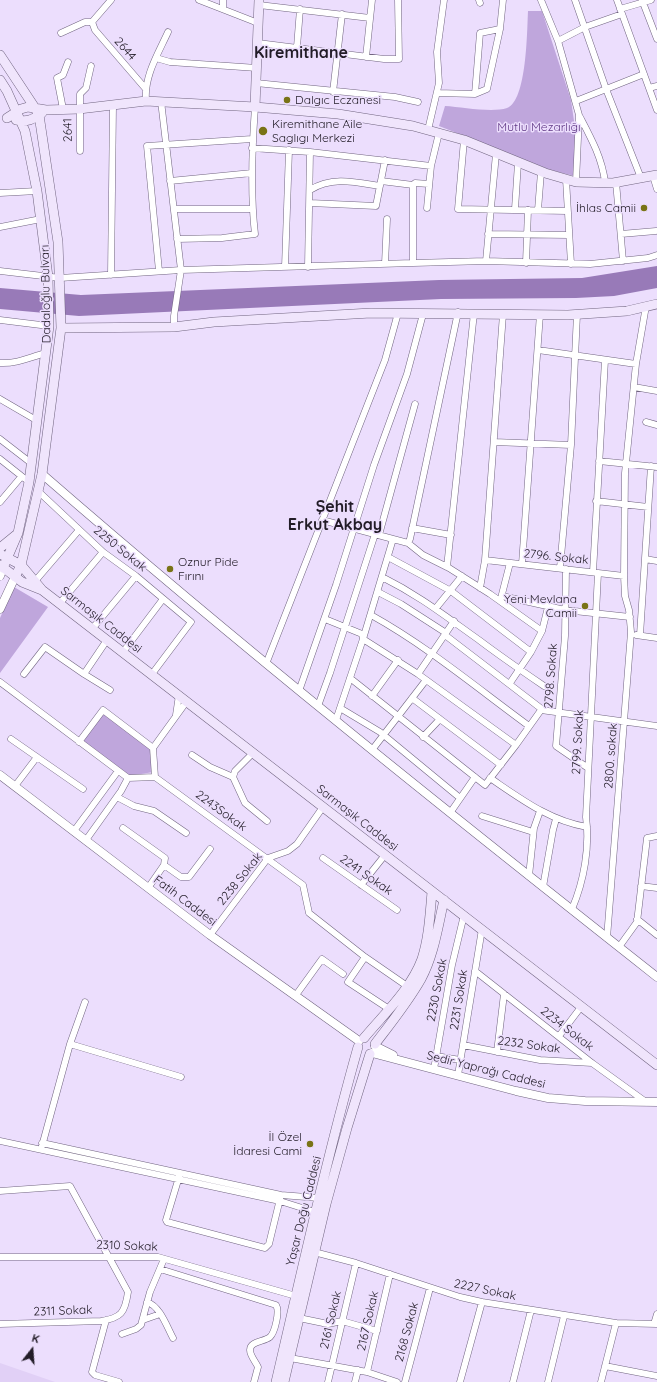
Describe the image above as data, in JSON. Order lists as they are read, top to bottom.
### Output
{
  "streets": {
    "main road": ["Dadaloğlu Bulvarı", "Sarmaşık Caddesi", "Yaşar Doğu Caddesi"],
    "street": [
      "2644",
      "2641",
      "2250 Sokak",
      "2796. Sokak",
      "2798. Sokak",
      "2799. Sokak",
      "2800. sokak",
      "2243Sokak",
      "2241 Sokak",
      "2238 Sokak",
      "Fatih Caddesi",
      "2230 Sokak",
      "2231 Sokak",
      "2234 Sokak",
      "2232 Sokak",
      "Sedir Yaprağı Caddesi",
      "2310 Sokak",
      "2227 Sokak",
      "2311 Sokak",
      "2161 Sokak",
      "2167 Sokak",
      "2168 Sokak"
    ]
  },
  "crossings": [
    ["Dadaloğlu Bulvarı", "2250 Sokak"],
    ["2250 Sokak", "Sarmaşık Caddesi"],
    ["2796. Sokak", "2798. Sokak"],
    ["2796. Sokak", "2799. Sokak"],
    ["2796. Sokak", "2800. sokak"],
    ["Sarmaşık Caddesi", "2238 Sokak"],
    ["Sarmaşık Caddesi", "2230 Sokak"],
    ["Sarmaşık Caddesi", "2231 Sokak"],
    ["Sarmaşık Caddesi", "Yaşar Doğu Caddesi"],
    ["2798. Sokak", "2799. Sokak"],
    ["2243Sokak", "2238 Sokak"],
    ["2243Sokak", "Yaşar Doğu Caddesi"],
    ["2238 Sokak", "Fatih Caddesi"],
    ["Fatih Caddesi", "Yaşar Doğu Caddesi"],
    ["2230 Sokak", "Sedir Yaprağı Caddesi"],
    ["2231 Sokak", "2234 Sokak"],
    ["2231 Sokak", "2232 Sokak"],
    ["2231 Sokak", "Sedir Yaprağı Caddesi"],
    ["2234 Sokak", "2232 Sokak"],
    ["2234 Sokak", "Sedir Yaprağı Caddesi"],
    ["Sedir Yaprağı Caddesi", "Yaşar Doğu Caddesi"],
    ["Yaşar Doğu Caddesi", "2310 Sokak"],
    ["Yaşar Doğu Caddesi", "2227 Sokak"],
    ["2310 Sokak", "2311 Sokak"],
    ["2227 Sokak", "2161 Sokak"],
    ["2227 Sokak", "2167 Sokak"],
    ["2227 Sokak", "2168 Sokak"]
  ],
  "districts": ["Kiremithane", "Şehit Erkut Akbay"],
  "parks": ["Mutlu Mezarlığı"],
  "places": [
    "Dalgıc Eczanesi",
    "Kiremithane Aile Saglıgı Merkezi",
    "İhlas Camii",
    "Oznur Pide Fırını",
    "Yeni Mevlana Camii",
    "İl Özel İdaresi Cami"
  ],
  "north": "top"
}
